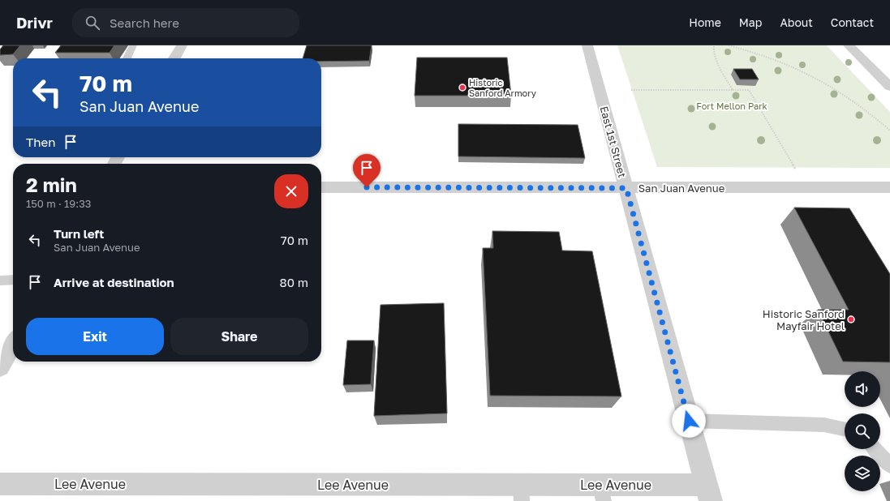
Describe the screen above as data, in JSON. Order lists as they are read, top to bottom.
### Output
{
  "streets": {
    "street": ["East 1st Street", "San Juan Avenue", "Lee Avenue"]
  },
  "crossings": [
    ["East 1st Street", "San Juan Avenue"],
    ["East 1st Street", "Lee Avenue"]
  ],
  "parks": ["Fort Mellon Park"],
  "places": ["Historic Sanford Armory", "Historic Sanford Mayfair Hotel"],
  "page": {
    "header": "Drivr",
    "search": "Search here",
    "nav": [
      "Home",
      "Map",
      "About",
      "Contact"
    ],
    "turn": ["70 m", "San Juan Avenue"],
    "then": "Then",
    "heading": ["2 min", "150 m · 19:33"],
    "list": [
      {
        "name": "Turn left",
        "note": "San Juan Avenue",
        "value": "70 m"
      },
      {
        "name": "Arrive at destination",
        "value": "80 m"
      }
    ],
    "buttons": ["Exit", "Share"]
  }
}
